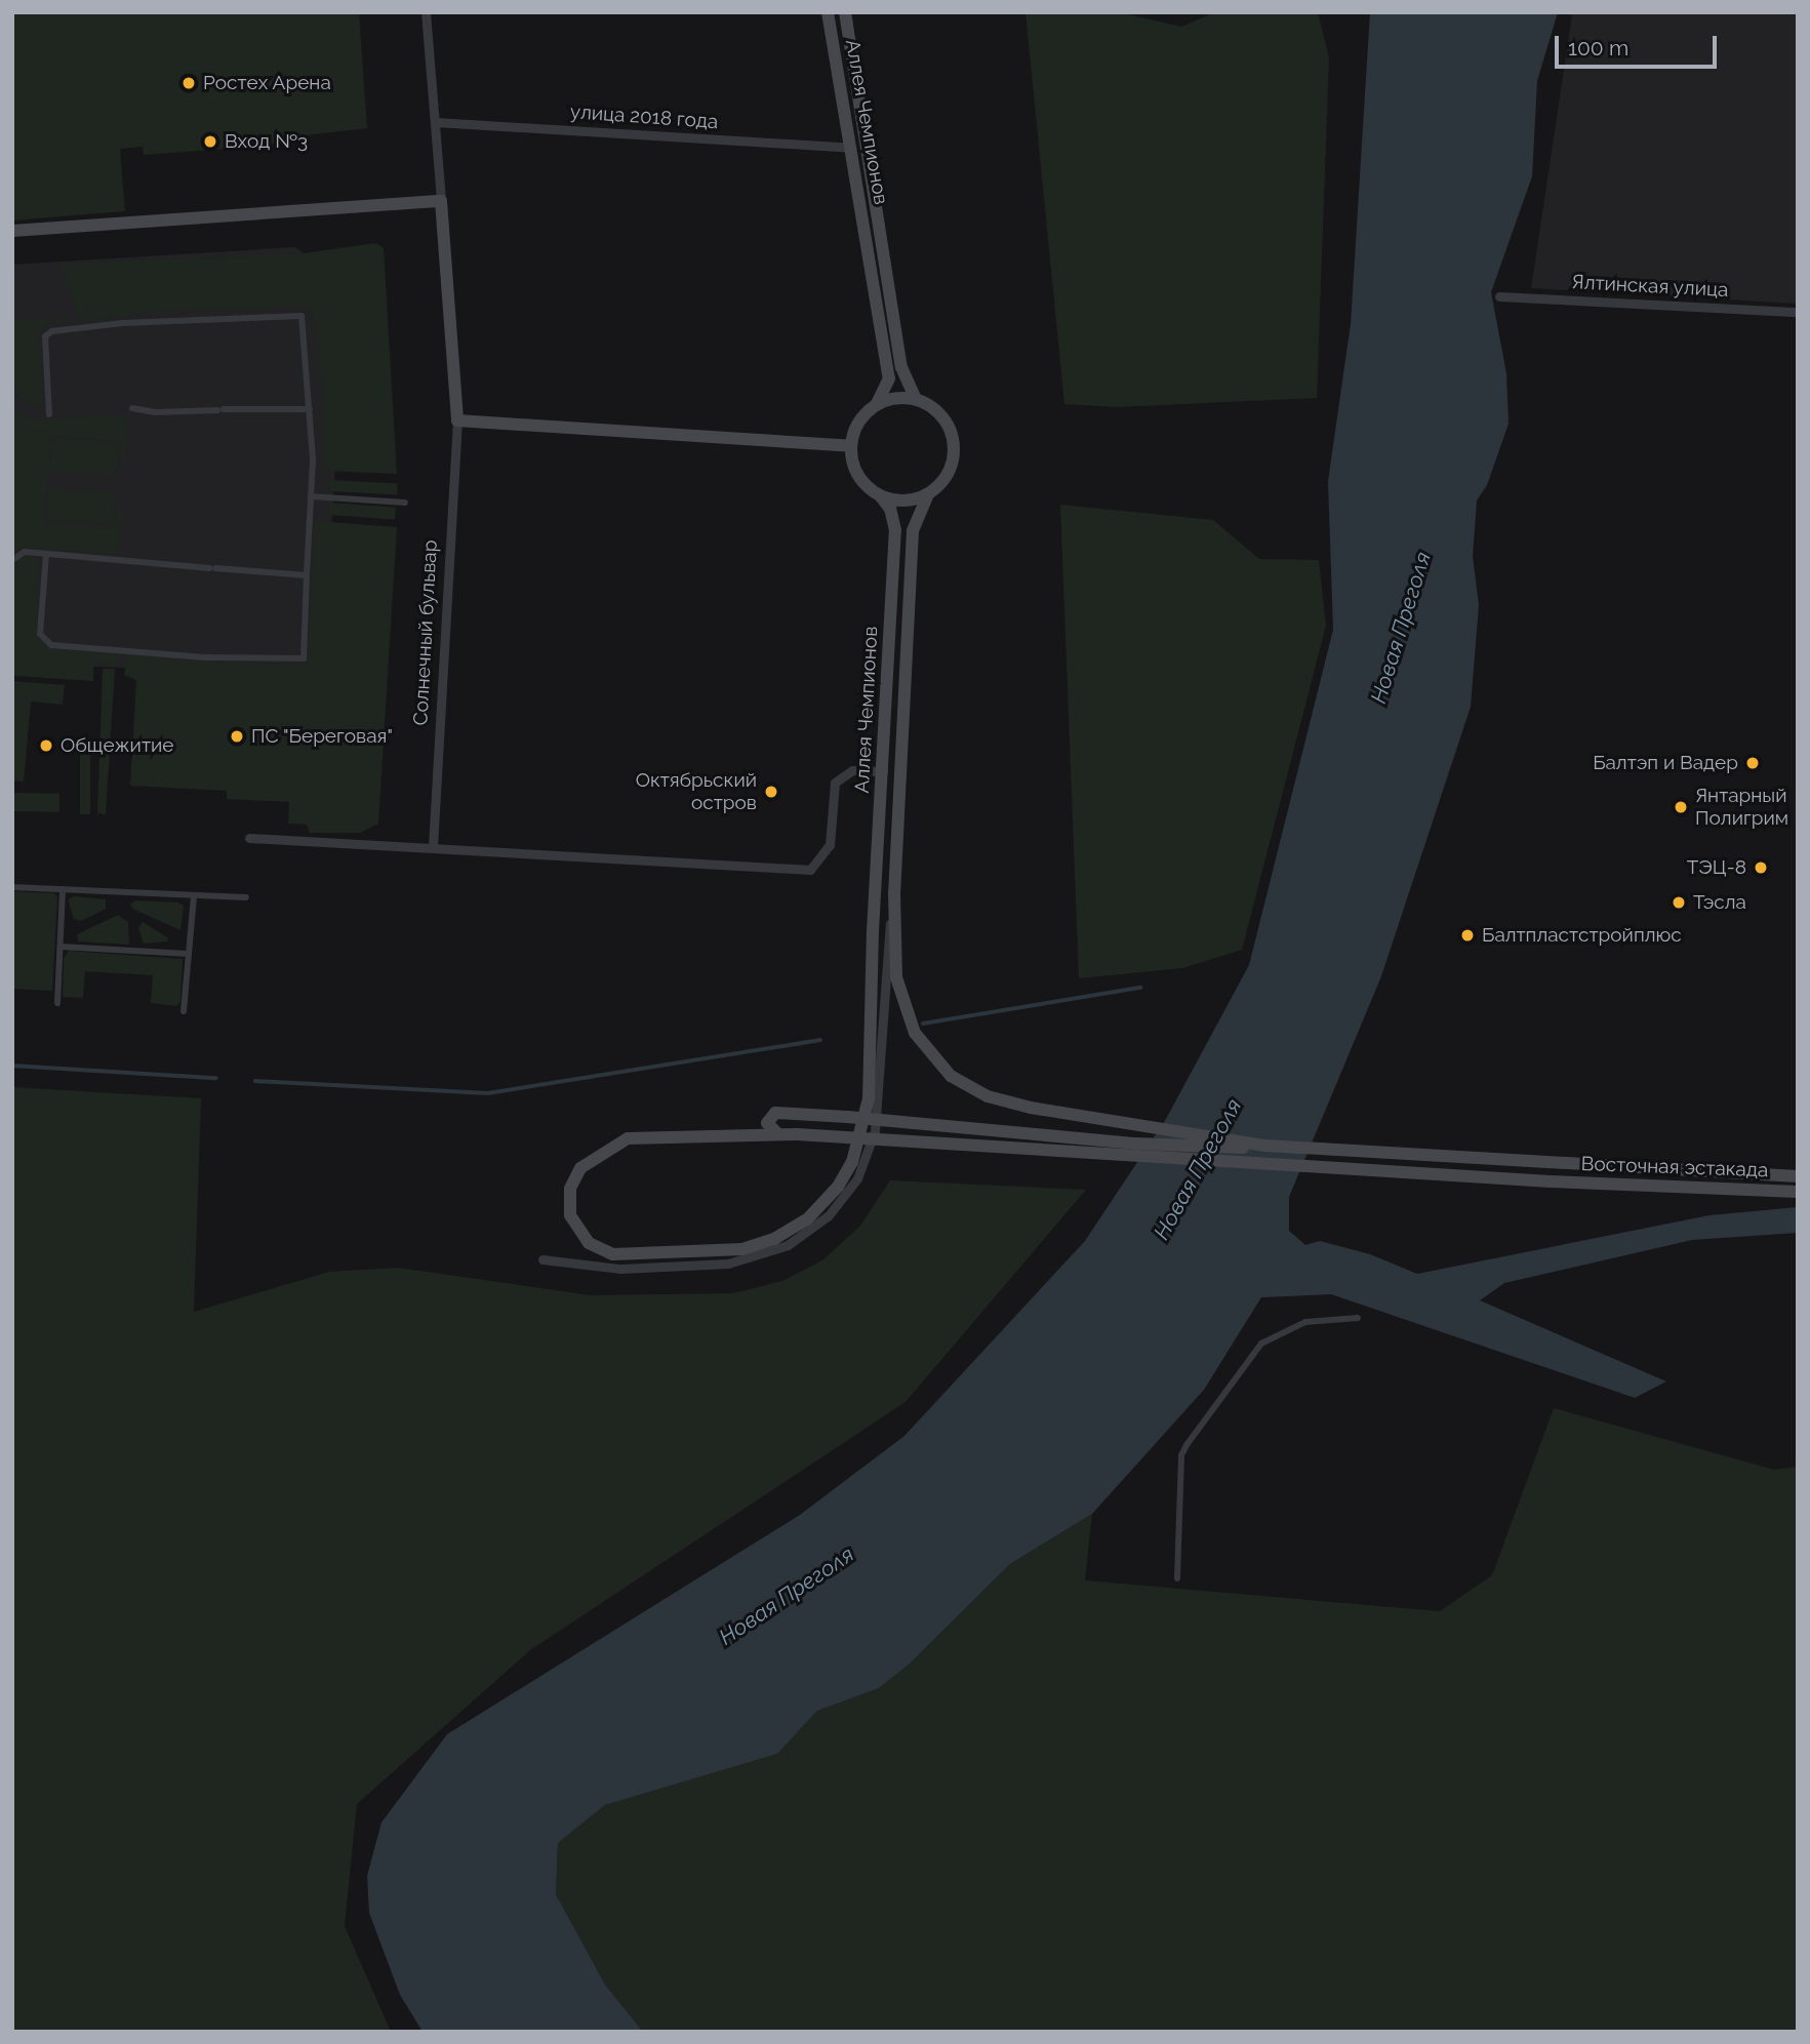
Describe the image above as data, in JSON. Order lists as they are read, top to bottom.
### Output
{
  "streets": {
    "main road": ["Аллея Чемпионов", "Солнечный бульвар", "Восточная эстакада"],
    "street": ["улица 2018 года", "Ялтинская улица"]
  },
  "crossings": [
    ["улица 2018 года", "Аллея Чемпионов"],
    ["улица 2018 года", "Солнечный бульвар"],
    ["Аллея Чемпионов", "Восточная эстакада"]
  ],
  "water": ["Новая Преголя"],
  "places": [
    "Ростех Арена",
    "Вход №3",
    "ПС \"Береговая\"",
    "Общежитие",
    "Балтэп и Вадер",
    "Октябрьский остров",
    "Янтарный Полигрим",
    "ТЭЦ-8",
    "Тэсла",
    "Балтпластстройплюс"
  ],
  "scale_bar": "100 m"
}
